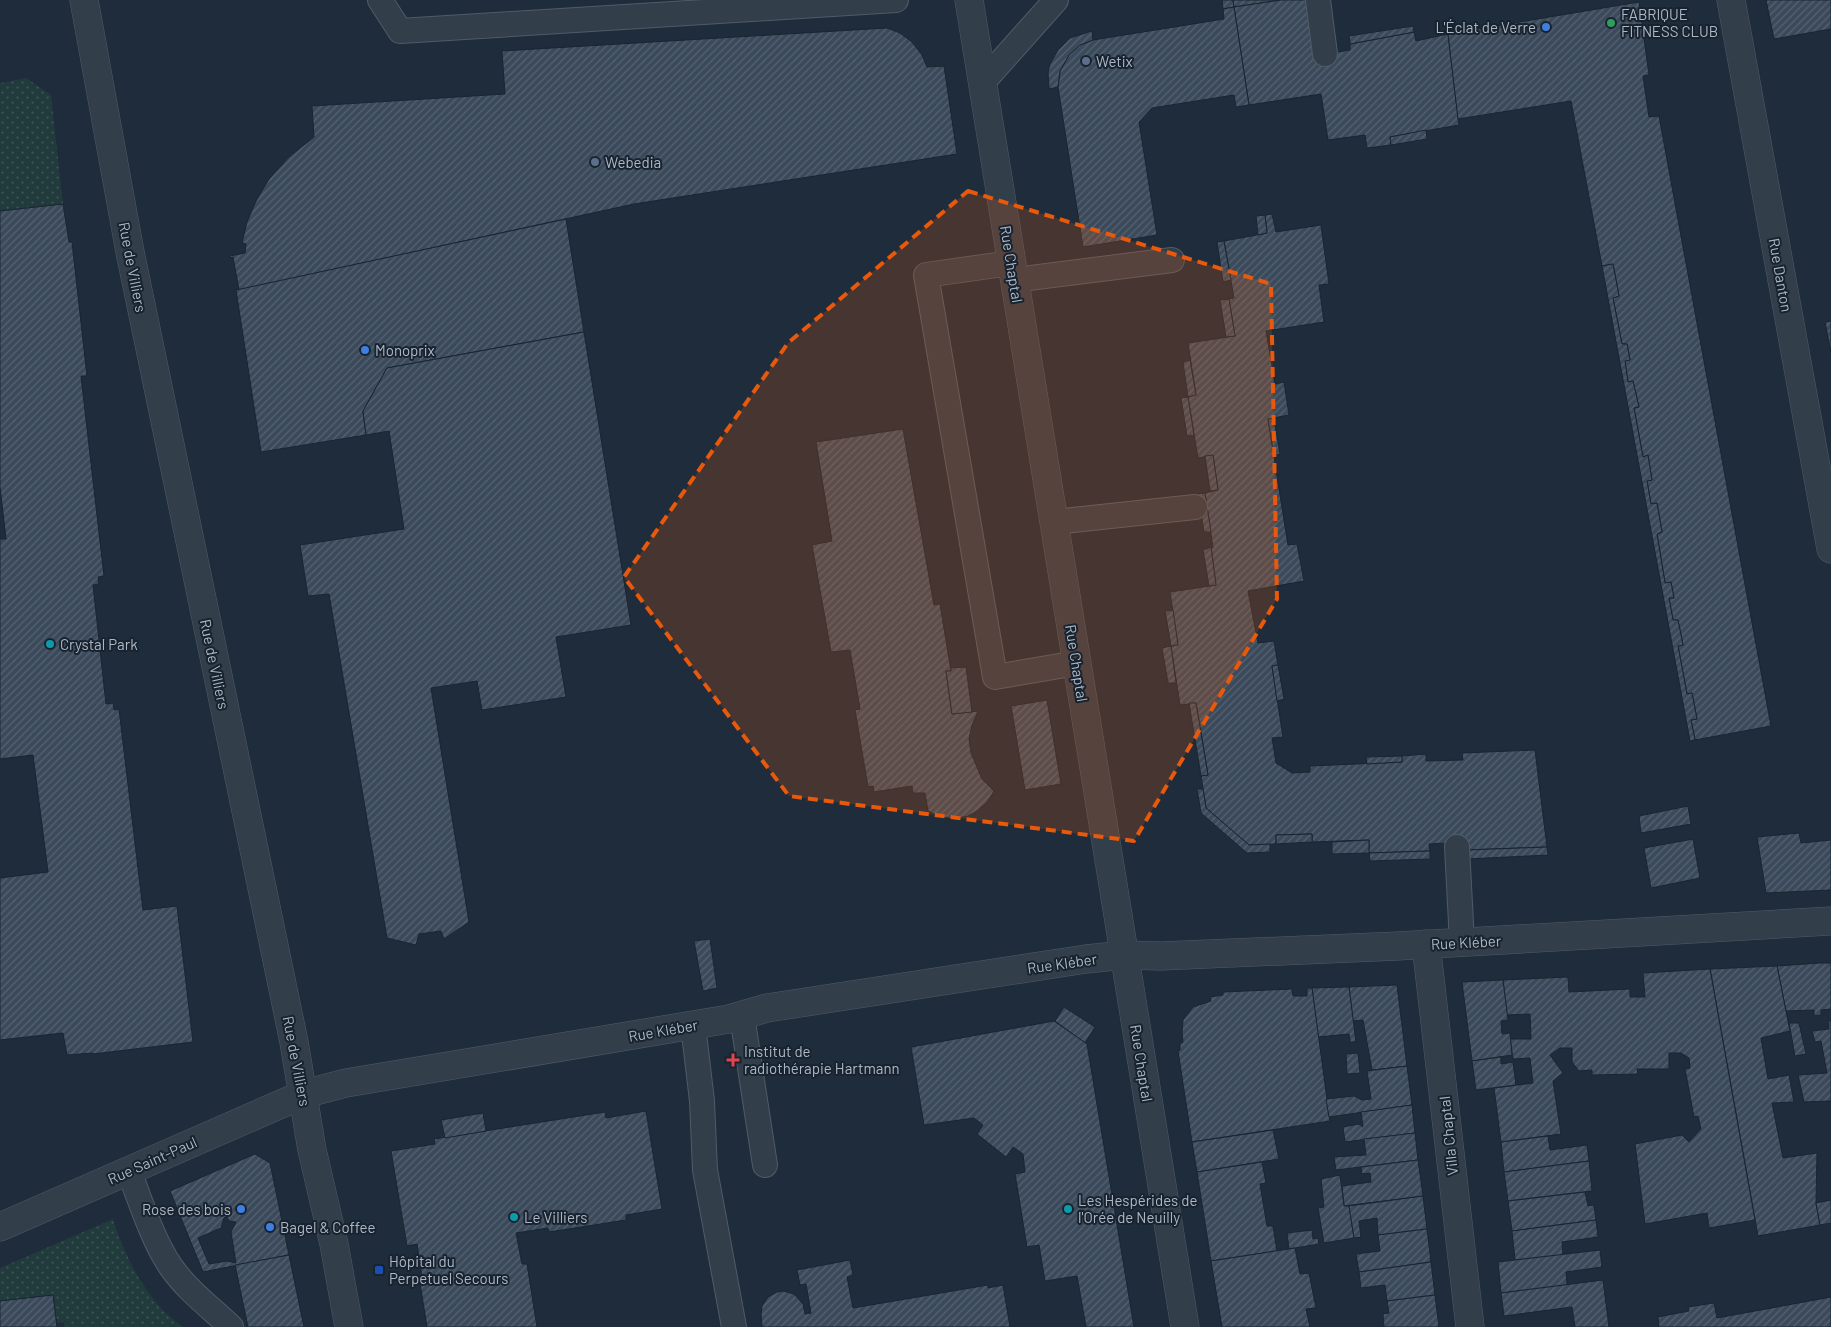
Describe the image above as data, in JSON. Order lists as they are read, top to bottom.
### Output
{
  "streets": {
    "street": [
      "Rue Chaptal",
      "Rue de Villiers",
      "Rue Danton",
      "Rue Kléber",
      "Villa Chaptal",
      "Rue Saint-Paul"
    ]
  },
  "crossings": [
    ["Rue Chaptal", "Rue Kléber"],
    ["Rue de Villiers", "Rue Kléber"],
    ["Rue de Villiers", "Rue Saint-Paul"],
    ["Rue Kléber", "Villa Chaptal"],
    ["Rue Kléber", "Rue Saint-Paul"]
  ],
  "places": {
    "other": [
      "FABRIQUE FITNESS CLUB",
      "L'Éclat de Verre",
      "Wetix",
      "Webedia",
      "Monoprix",
      "Crystal Park",
      "Rose des bois",
      "Les Hespérides de l'Orée de Neuilly",
      "Le Villiers",
      "Bagel & Coffee"
    ],
    "health": ["Institut de radiothérapie Hartmann"],
    "transit": ["Hôpital du Perpetuel Secours"]
  }
}
